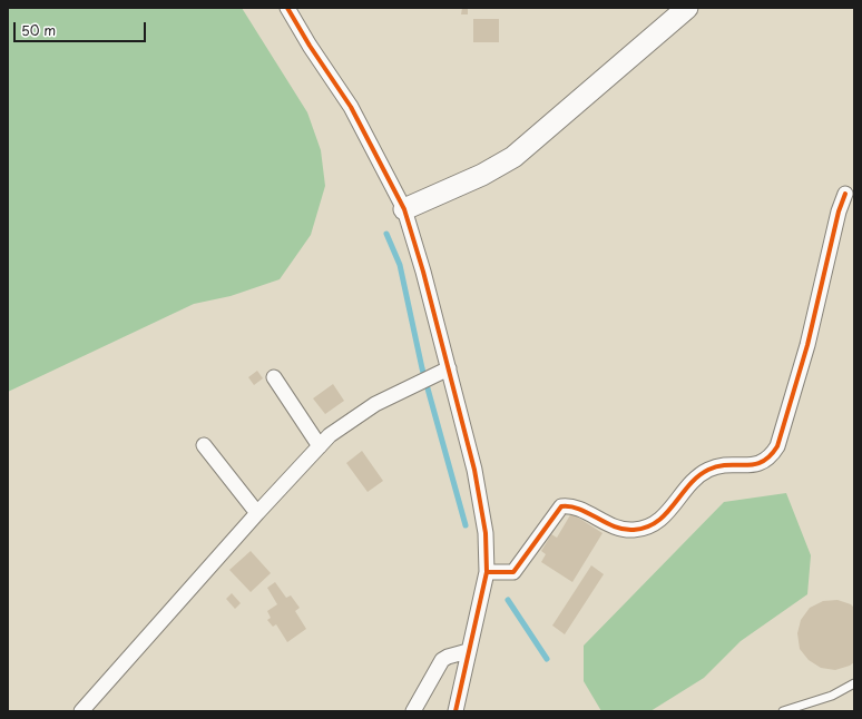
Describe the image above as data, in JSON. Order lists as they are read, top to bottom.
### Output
{
  "scale_bar": "50 m"
}
